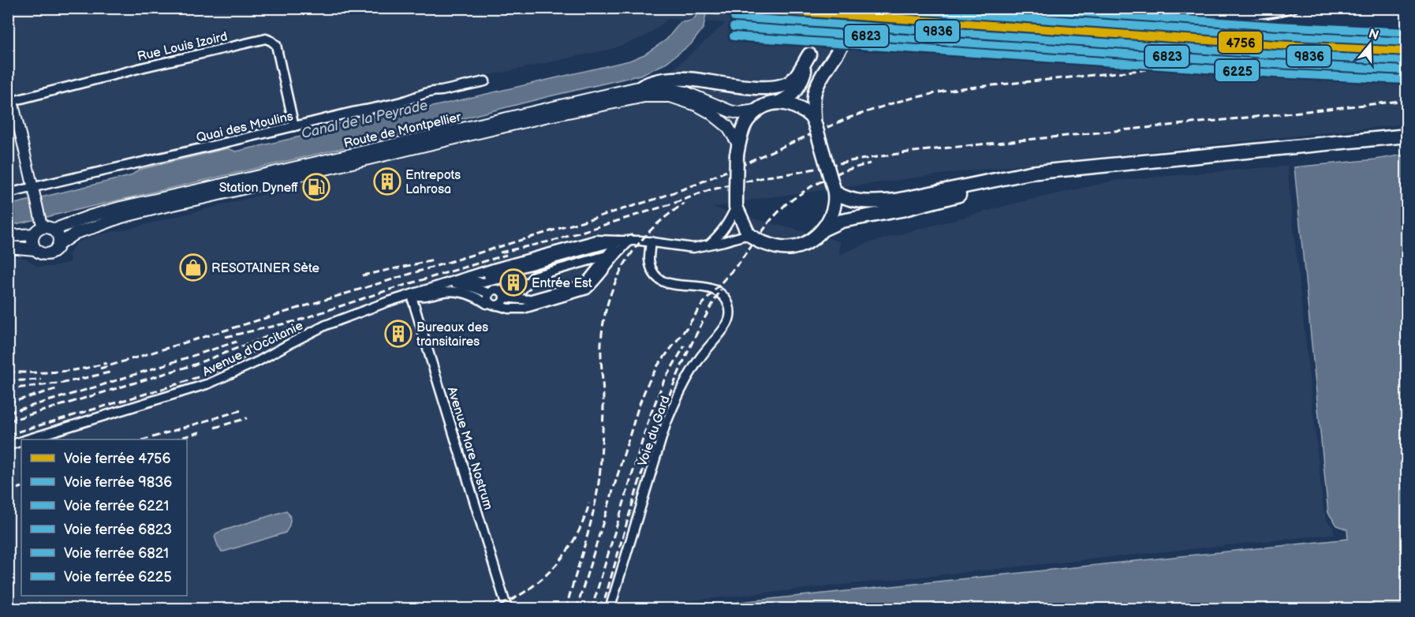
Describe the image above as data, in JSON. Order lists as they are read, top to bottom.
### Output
{
  "streets": {
    "main road": ["Route de Montpellier"],
    "street": [
      "Rue Louis Izoird",
      "Quai des Moulins",
      "Avenue d'Occitanie",
      "Voie du Gard",
      "Avenue Mare Nostrum"
    ]
  },
  "crossings": [
    ["Rue Louis Izoird", "Quai des Moulins"],
    ["Route de Montpellier", "Avenue d'Occitanie"],
    ["Avenue d'Occitanie", "Voie du Gard"],
    ["Avenue d'Occitanie", "Avenue Mare Nostrum"]
  ],
  "water": ["Canal de la Peyrade"],
  "places": {
    "building": ["Entrepots Lahrosa", "Entrée Est", "Bureaux des transitaires"],
    "fuel station": ["Station Dyneff"],
    "shop": ["RESOTAINER Sète"]
  },
  "lines": [
    "rail line 4756",
    "rail line 6221",
    "rail line 6821",
    "rail line 9836",
    "rail line 6823",
    "rail line 6225"
  ],
  "legend": [
    "Voie ferrée 4756",
    "Voie ferrée 9836",
    "Voie ferrée 6221",
    "Voie ferrée 6823",
    "Voie ferrée 6821",
    "Voie ferrée 6225"
  ],
  "north": "top"
}
